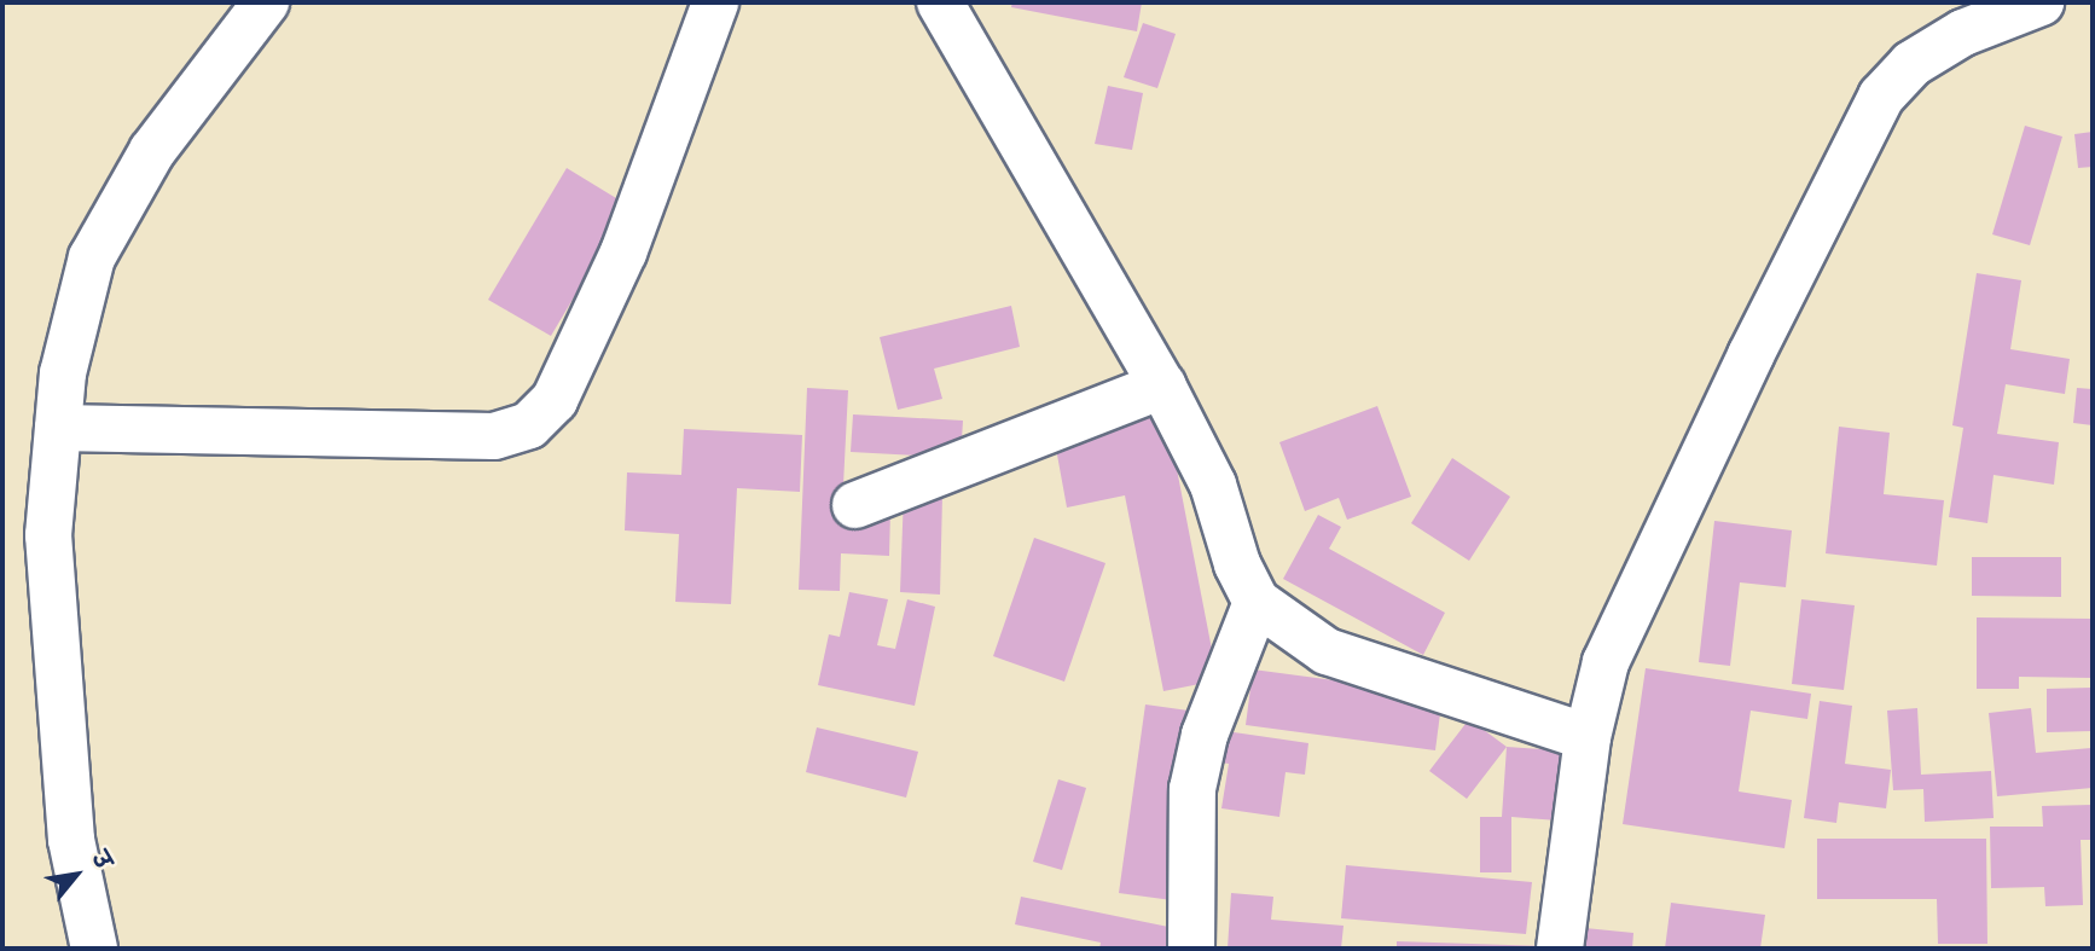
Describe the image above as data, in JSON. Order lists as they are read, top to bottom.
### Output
{
  "north": "top right"
}
